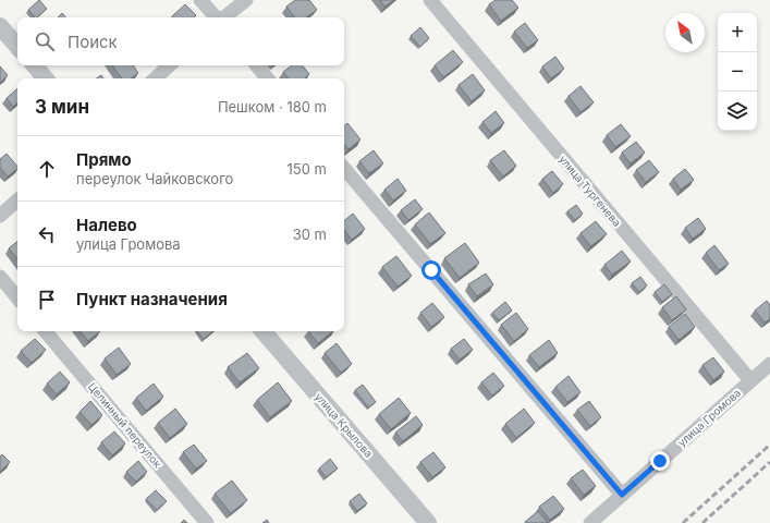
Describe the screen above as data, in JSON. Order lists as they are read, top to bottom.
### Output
{
  "streets": {
    "street": [
      "улица Тургенева",
      "улица Громова",
      "Целинный переулок",
      "улица Крылова"
    ]
  },
  "crossings": [
    ["улица Тургенева", "улица Громова"]
  ],
  "north": "top left",
  "page": {
    "map_buttons": ["+", "−"],
    "search": "Поиск",
    "heading": ["3 мин", "Пешком · 180 m"],
    "list": [
      ["Прямо", "переулок Чайковского", "150 m"],
      ["Налево", "улица Громова", "30 m"],
      "Пункт назначения"
    ]
  }
}
